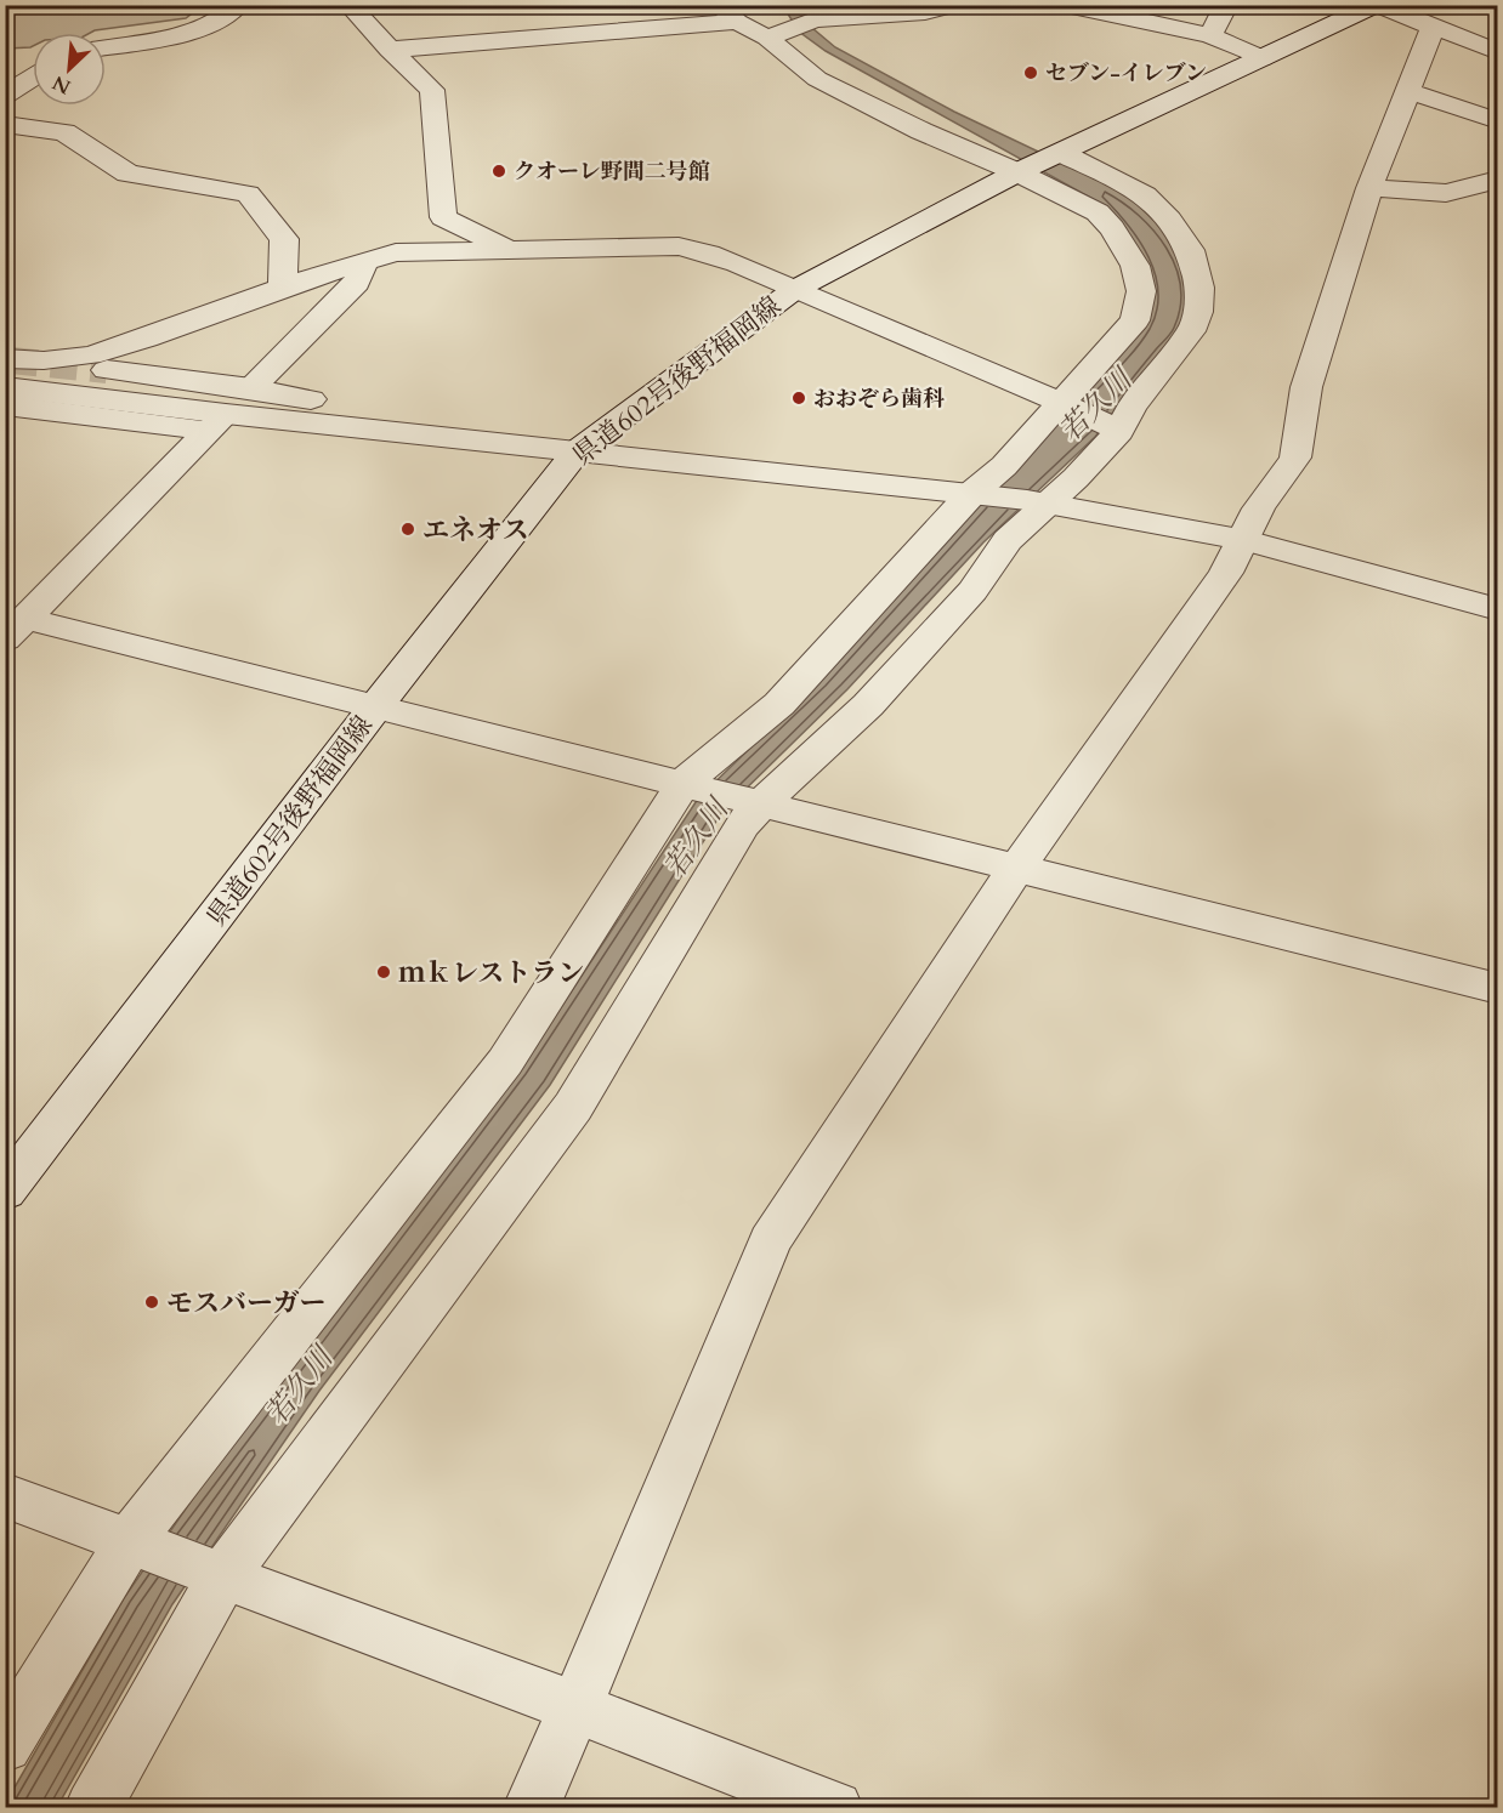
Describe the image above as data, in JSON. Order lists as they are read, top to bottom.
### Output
{
  "streets": {
    "street": ["県道602号後野福岡線"]
  },
  "water": ["若久川"],
  "places": [
    "セブン-イレブン",
    "クオーレ野間二号館",
    "おおぞら歯科",
    "エネオス",
    "ｍｋレストラン",
    "モスバーガー"
  ],
  "north": "bottom left"
}
